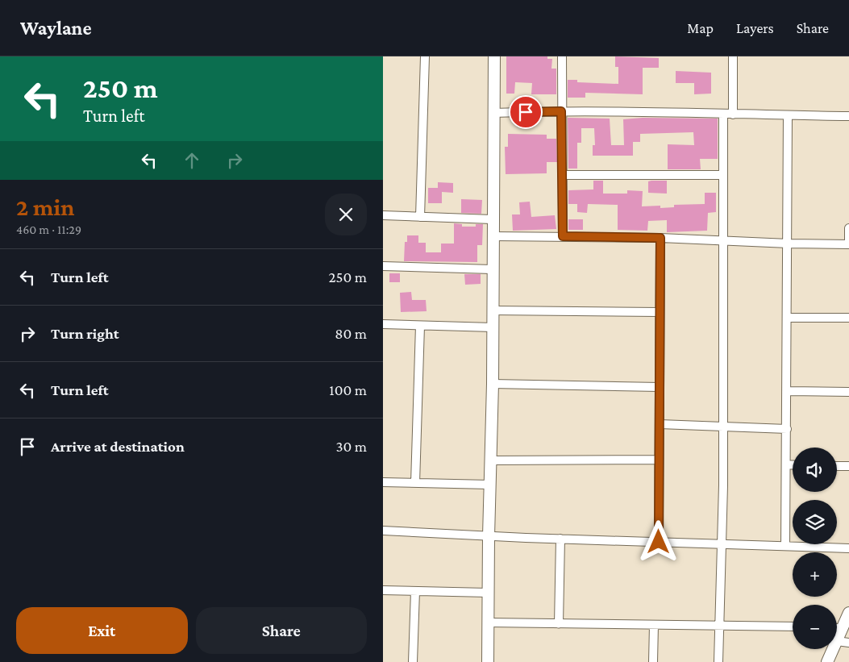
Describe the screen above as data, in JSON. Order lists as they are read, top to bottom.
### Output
{
  "page": {
    "header": "Waylane",
    "nav": ["Map", "Layers", "Share"],
    "turn": ["250 m", "Turn left"],
    "heading": ["2 min", "460 m · 11:29"],
    "list": [
      {
        "name": "Turn left",
        "value": "250 m"
      },
      {
        "name": "Turn right",
        "value": "80 m"
      },
      {
        "name": "Turn left",
        "value": "100 m"
      },
      {
        "name": "Arrive at destination",
        "value": "30 m"
      }
    ],
    "map_buttons": ["+", "−"],
    "buttons": ["Exit", "Share"]
  }
}
